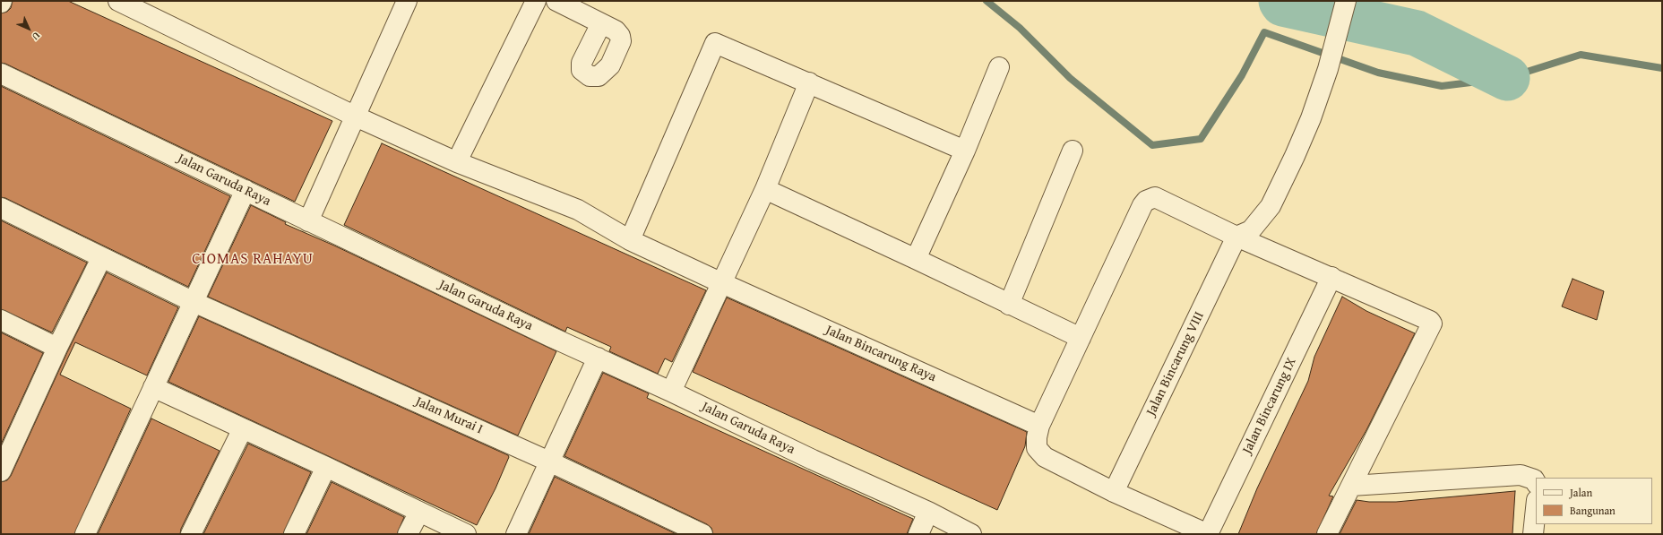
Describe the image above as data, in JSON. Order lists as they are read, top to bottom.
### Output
{
  "streets": {
    "street": [
      "Jalan Garuda Raya",
      "Jalan Bincarung Raya",
      "Jalan Bincarung VIII",
      "Jalan Bincarung IX",
      "Jalan Murai I"
    ]
  },
  "districts": ["CIOMAS RAHAYU"],
  "legend": ["Jalan", "Bangunan"],
  "north": "bottom right"
}
